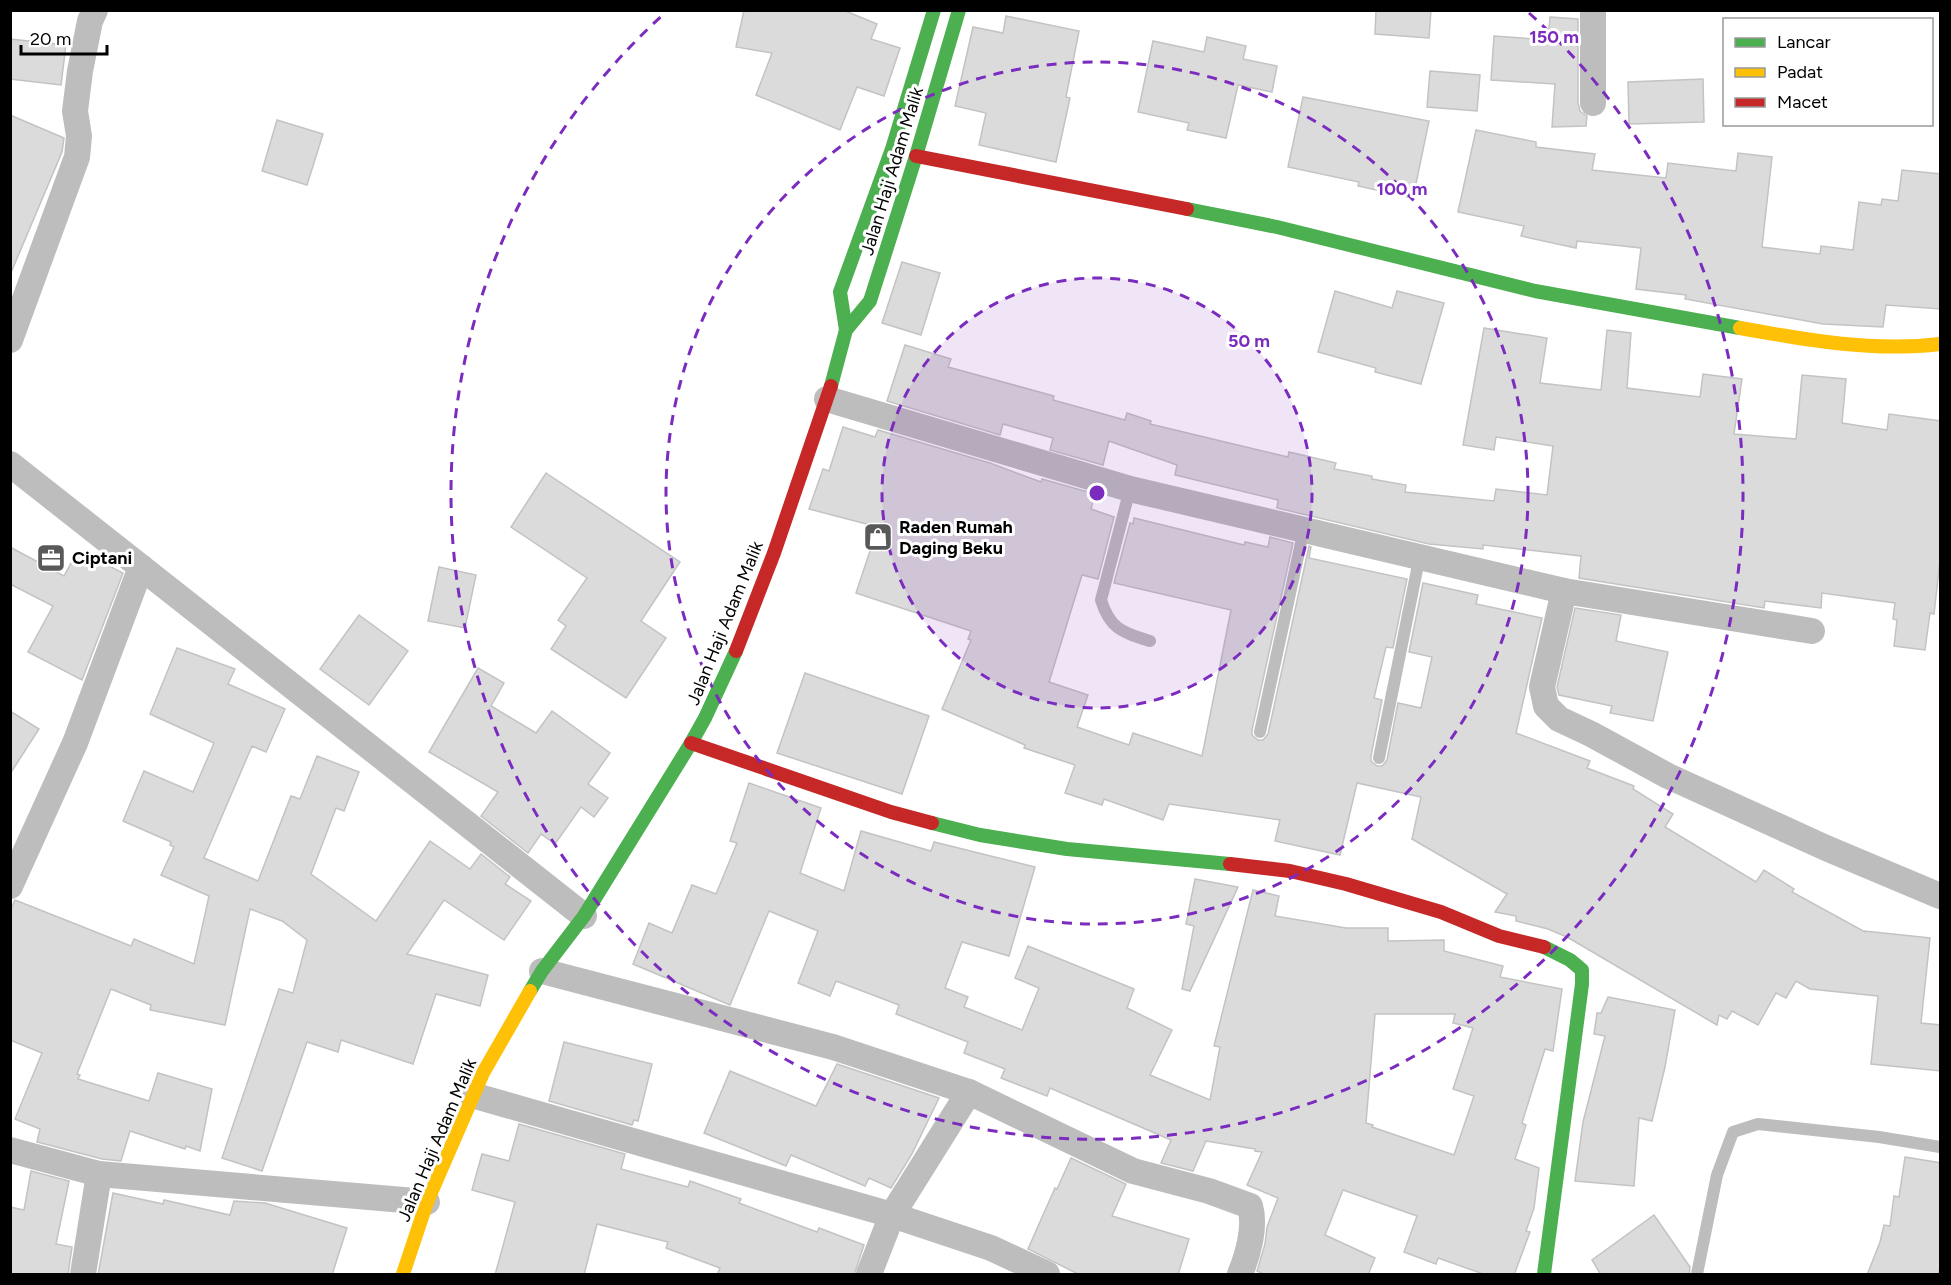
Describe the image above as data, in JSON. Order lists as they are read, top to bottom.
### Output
{
  "streets": {
    "street": ["Jalan Haji Adam Malik"]
  },
  "places": {
    "shop": ["Raden Rumah Daging Beku"],
    "office": ["Ciptani"]
  },
  "legend": ["Lancar", "Padat", "Macet"],
  "scale_bar": "20 m",
  "rings": ["150 m", "100 m", "50 m"]
}
